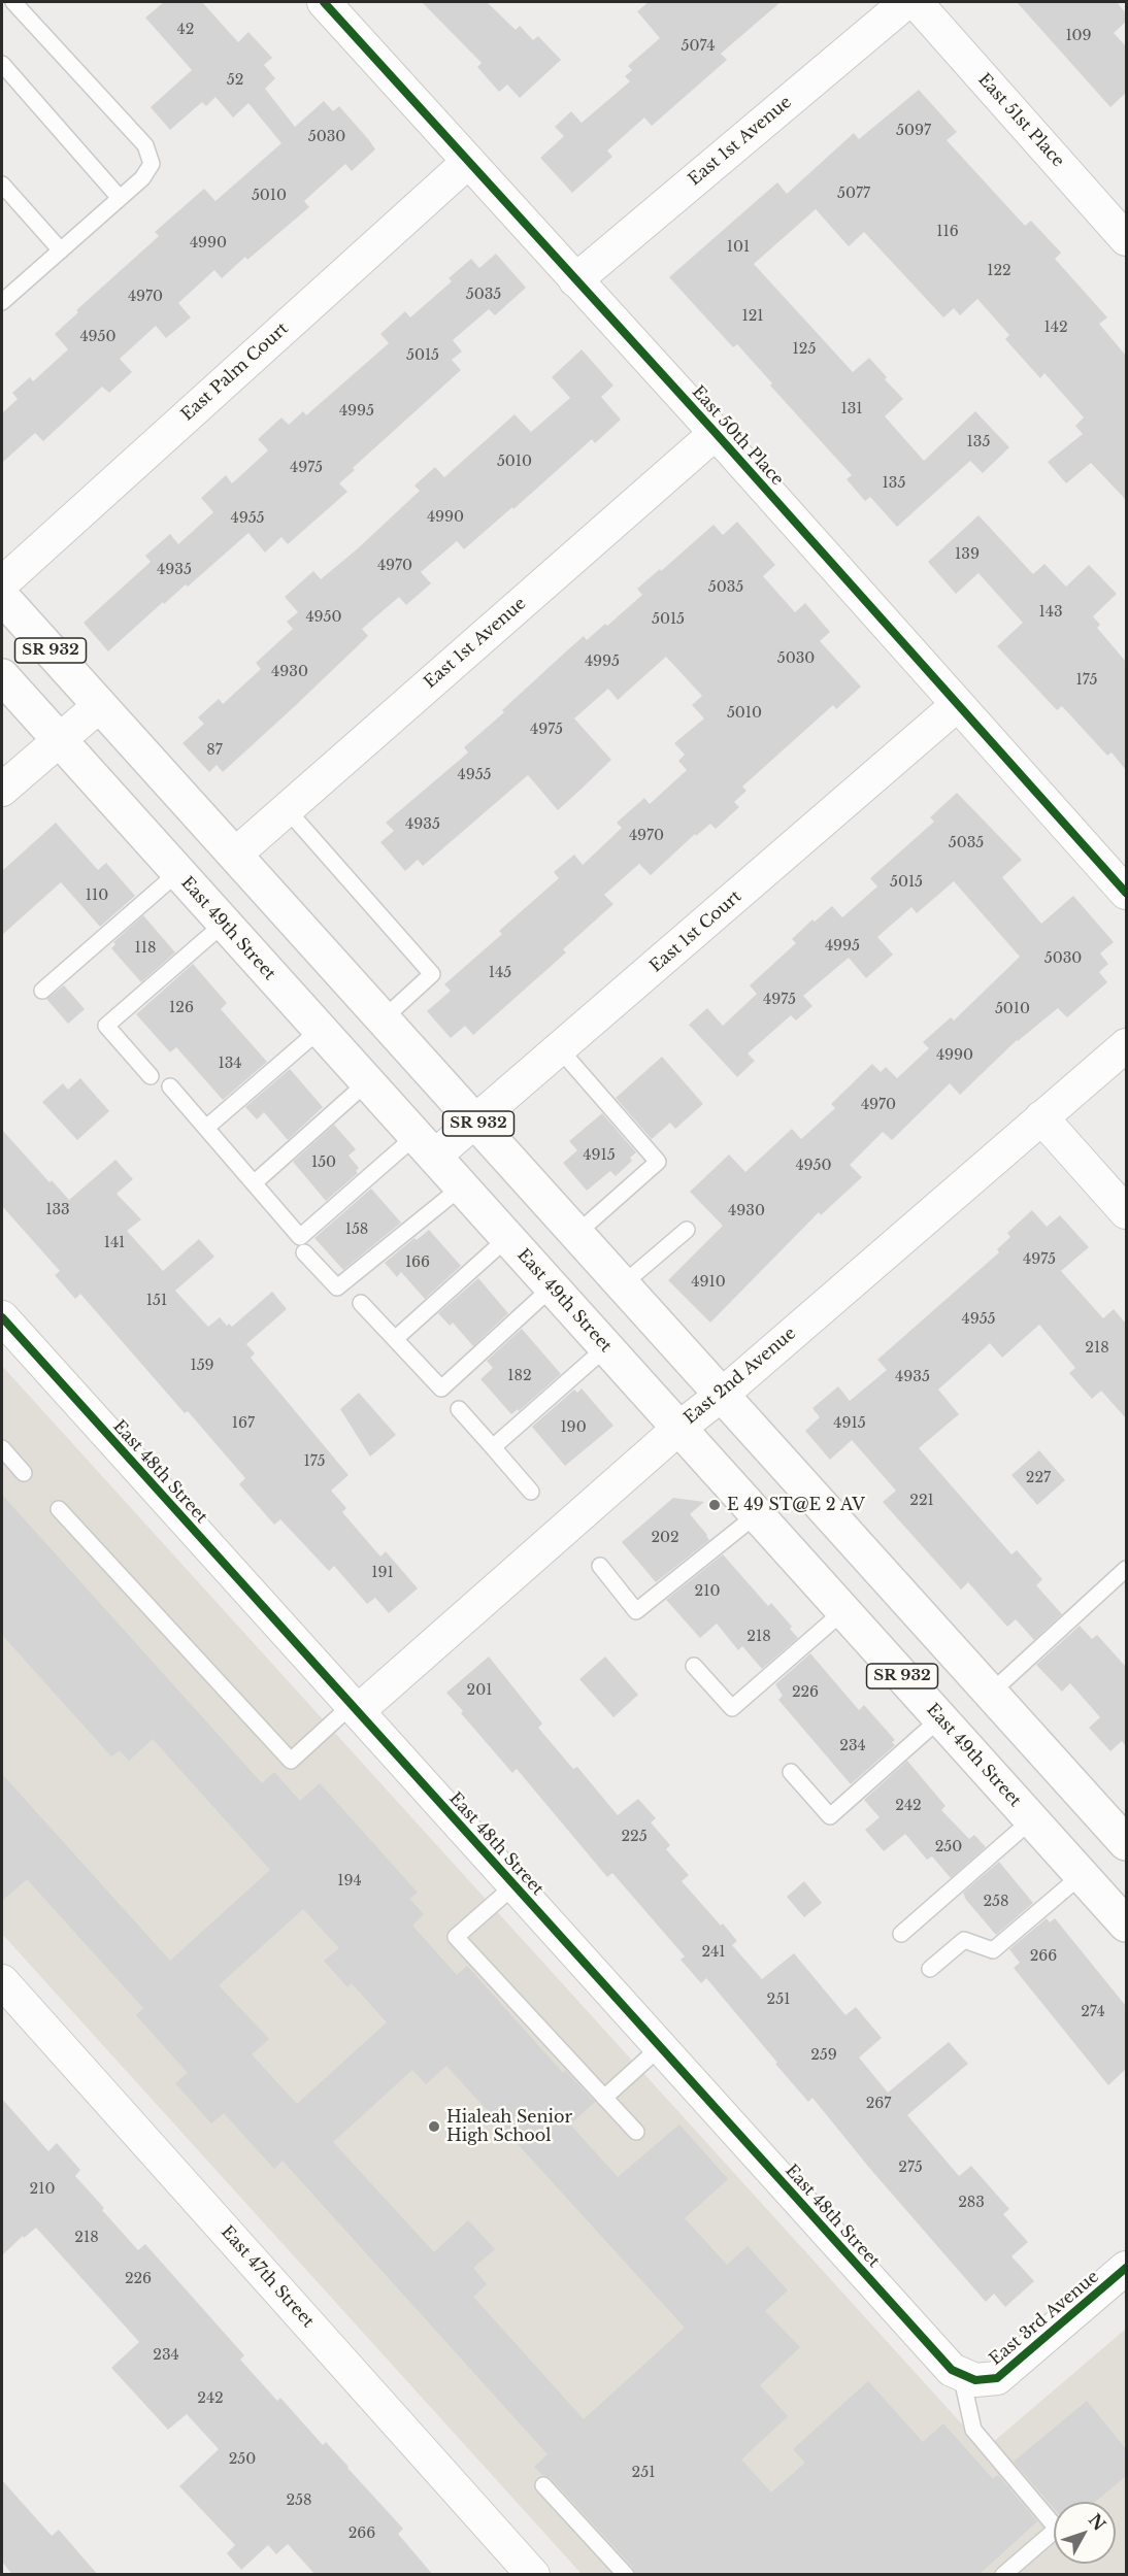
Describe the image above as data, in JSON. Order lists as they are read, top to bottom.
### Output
{
  "streets": {
    "main road": ["SR 932", "East 49th Street"],
    "street": [
      "East 51st Place",
      "East 1st Avenue",
      "East Palm Court",
      "East 50th Place",
      "East 1st Court",
      "East 2nd Avenue",
      "East 48th Street",
      "East 47th Street",
      "East 3rd Avenue"
    ]
  },
  "crossings": [
    ["East 1st Avenue", "East 50th Place"],
    ["East 1st Avenue", "SR 932"],
    ["East Palm Court", "East 50th Place"],
    ["East 50th Place", "East 1st Court"],
    ["SR 932", "East 1st Court"],
    ["SR 932", "East 2nd Avenue"],
    ["East 49th Street", "East 1st Court"],
    ["East 49th Street", "East 2nd Avenue"],
    ["East 2nd Avenue", "East 48th Street"],
    ["East 48th Street", "East 3rd Avenue"]
  ],
  "places": ["E 49 ST@E 2 AV", "Hialeah Senior High School"],
  "house_numbers": [
    "42",
    "109",
    "5074",
    "52",
    "5097",
    "5030",
    "5077",
    "5010",
    "116",
    "4990",
    "101",
    "122",
    "5035",
    "4970",
    "121",
    "142",
    "4950",
    "125",
    "5015",
    "131",
    "4995",
    "135",
    "5010",
    "4975",
    "135",
    "4990",
    "4955",
    "139",
    "4970",
    "4935",
    "5035",
    "143",
    "4950",
    "5015",
    "5030",
    "4995",
    "4930",
    "175",
    "5010",
    "4975",
    "87",
    "4955",
    "4935",
    "4970",
    "5035",
    "5015",
    "110",
    "4995",
    "118",
    "5030",
    "145",
    "4975",
    "126",
    "5010",
    "4990",
    "134",
    "4970",
    "4915",
    "150",
    "4950",
    "133",
    "4930",
    "158",
    "141",
    "4975",
    "166",
    "4910",
    "151",
    "4955",
    "218",
    "159",
    "182",
    "4935",
    "167",
    "4915",
    "190",
    "175",
    "227",
    "221",
    "202",
    "191",
    "210",
    "218",
    "201",
    "226",
    "234",
    "242",
    "225",
    "250",
    "194",
    "258",
    "241",
    "266",
    "251",
    "274",
    "259",
    "267",
    "275",
    "210",
    "283",
    "218",
    "226",
    "234",
    "242",
    "250",
    "251",
    "258",
    "266"
  ],
  "north": "top right"
}
